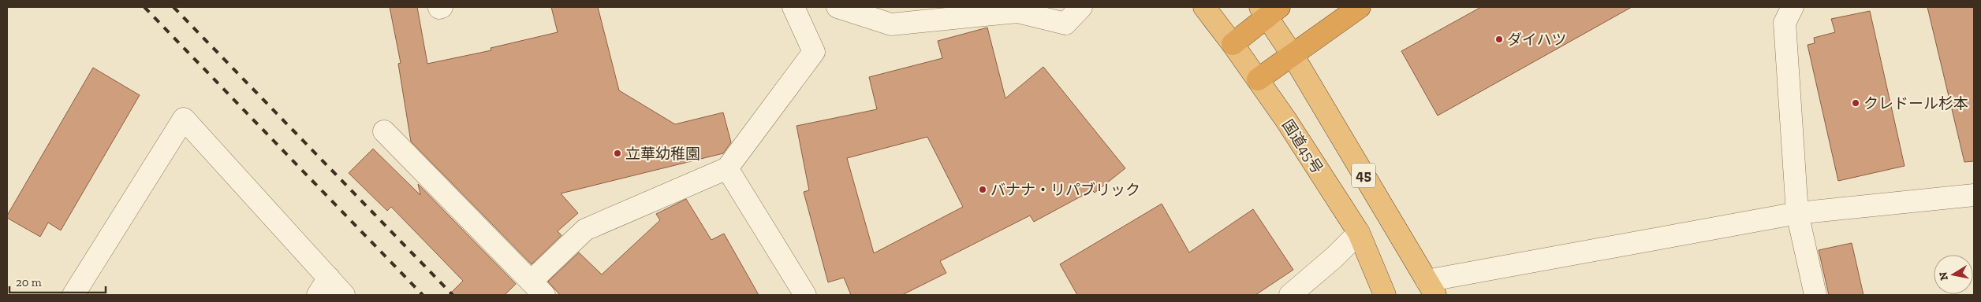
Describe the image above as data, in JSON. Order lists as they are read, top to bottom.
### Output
{
  "streets": {
    "highway": ["国道45号", "45"]
  },
  "places": [
    "ダイハツ",
    "クレドール杉本",
    "立華幼稚園",
    "バナナ・リパブリック"
  ],
  "scale_bar": "20 m",
  "north": "left"
}
